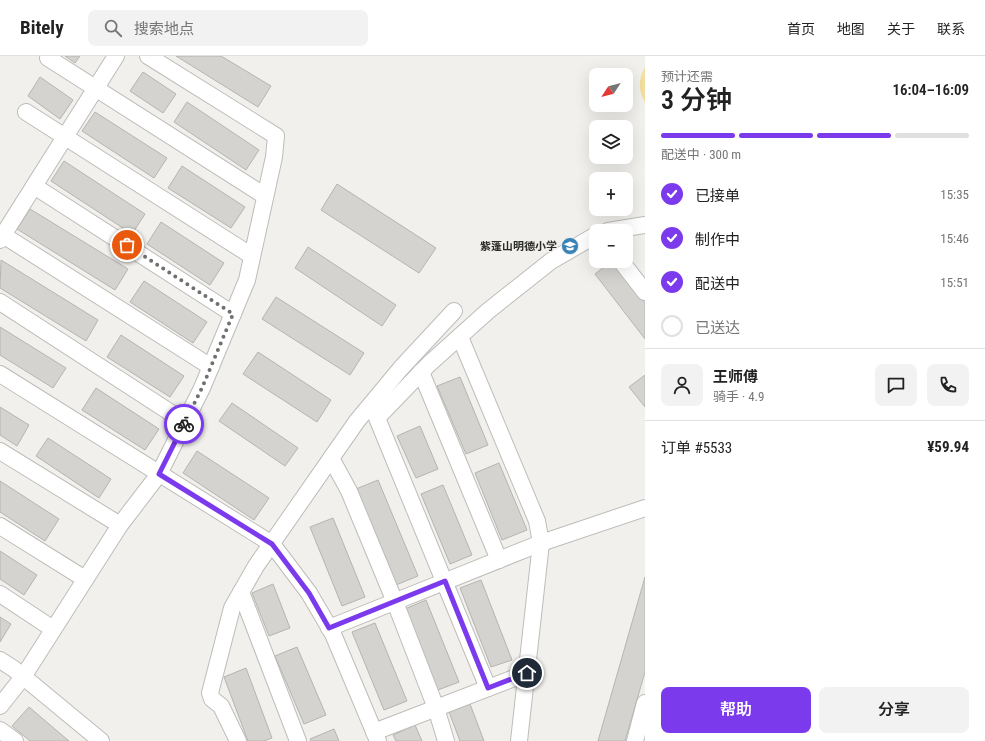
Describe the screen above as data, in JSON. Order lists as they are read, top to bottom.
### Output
{
  "places": {
    "school or university": ["紫蓬山明德小学"]
  },
  "north": "bottom left",
  "page": {
    "header": "Bitely",
    "search": "搜索地点",
    "nav": [
      "首页",
      "地图",
      "关于",
      "联系"
    ],
    "heading": ["3 分钟", "预计还需", "16:04–16:09"],
    "panel": [
      "王师傅",
      "骑手 · 4.9",
      "订单 #5533",
      "¥59.94"
    ],
    "map_buttons": ["+", "−"],
    "bar": "配送中 · 300 m",
    "list": [
      ["已接单", "15:35"],
      ["制作中", "15:46"],
      ["配送中", "15:51"],
      "已送达"
    ],
    "buttons": ["帮助", "分享"]
  }
}
